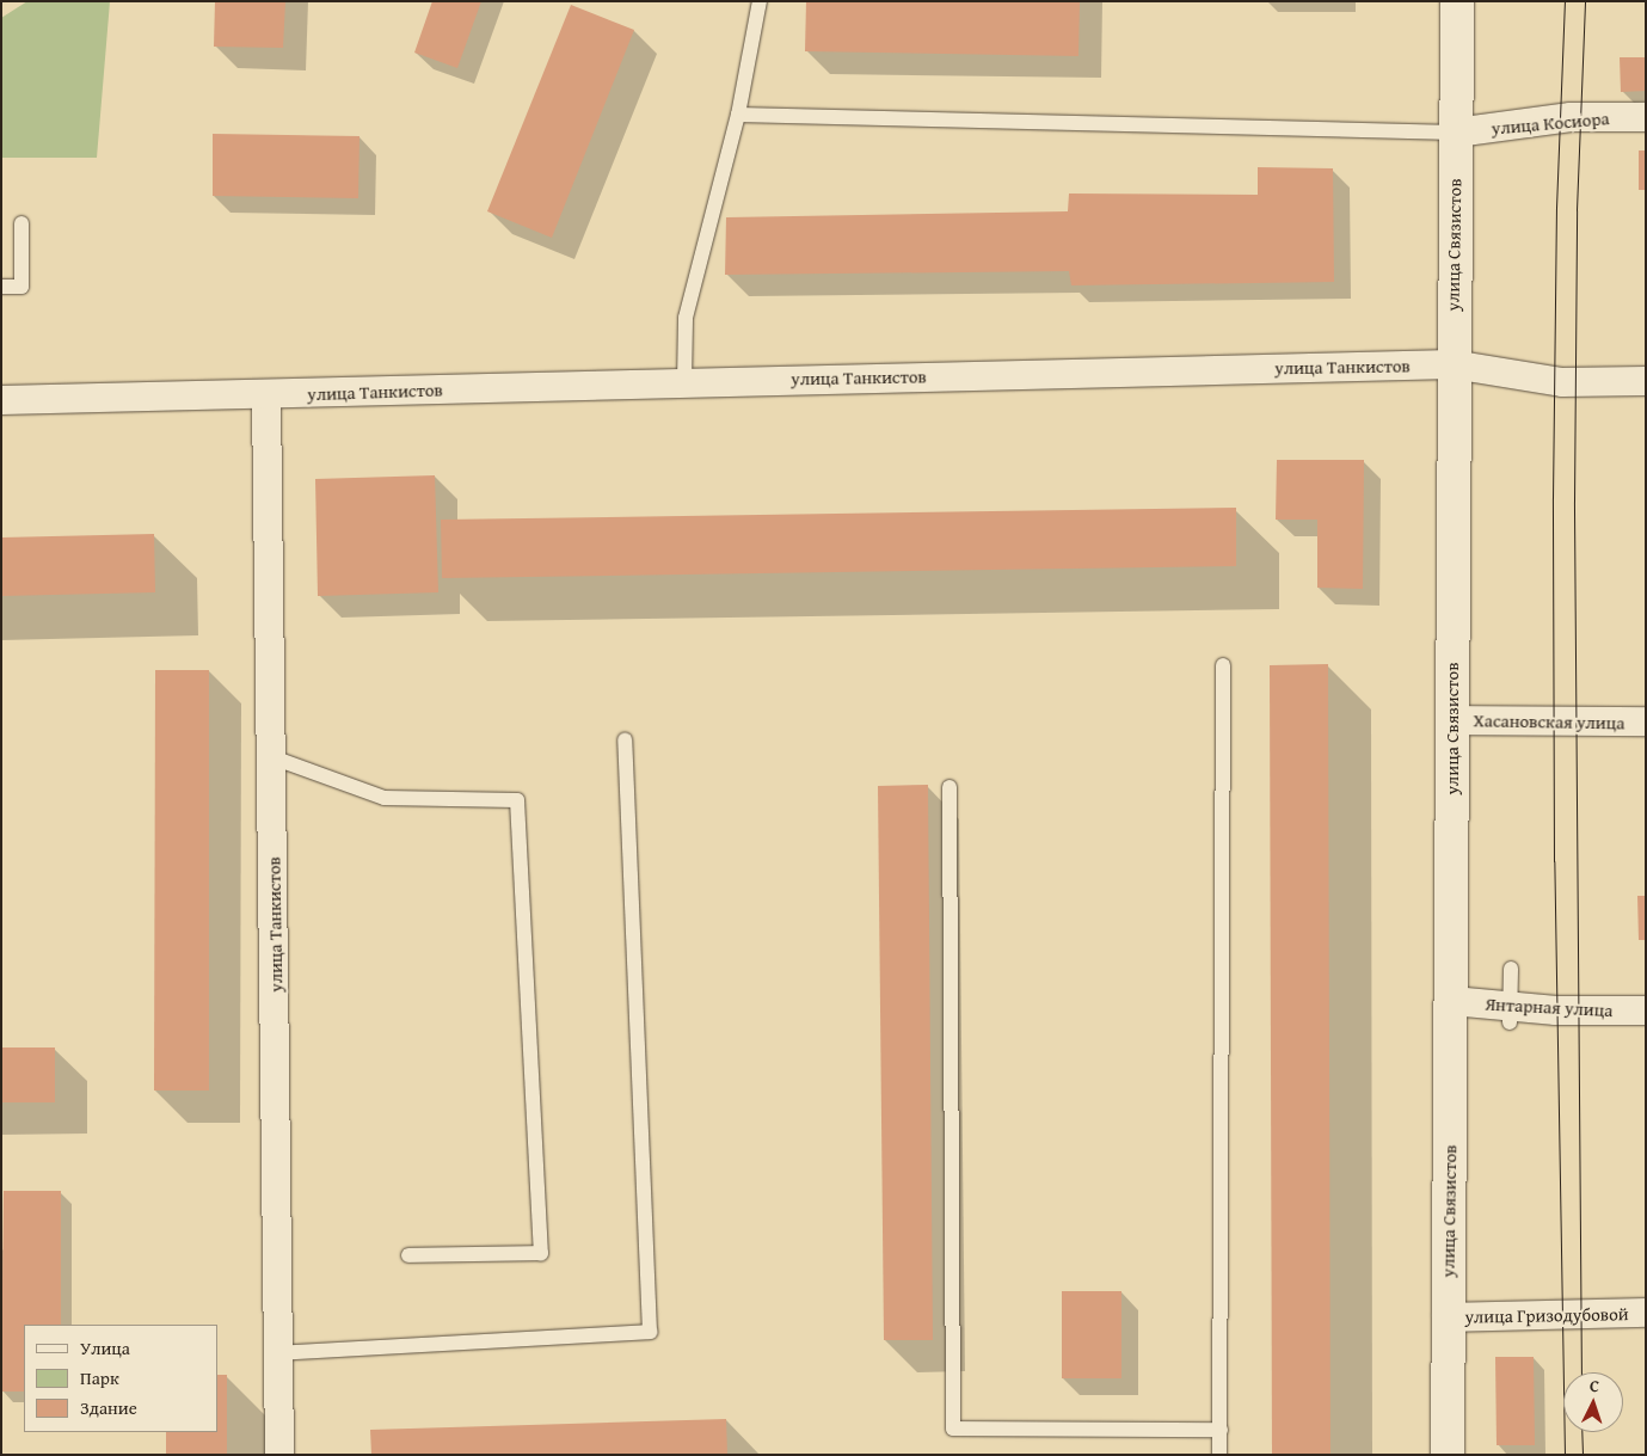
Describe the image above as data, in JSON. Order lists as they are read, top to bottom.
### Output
{
  "streets": {
    "street": [
      "улица Косиора",
      "улица Связистов",
      "улица Танкистов",
      "Хасановская улица",
      "Янтарная улица",
      "улица Гризодубовой"
    ]
  },
  "crossings": [
    ["улица Косиора", "улица Связистов"],
    ["улица Связистов", "улица Танкистов"],
    ["улица Связистов", "Хасановская улица"],
    ["улица Связистов", "Янтарная улица"],
    ["улица Связистов", "улица Гризодубовой"]
  ],
  "legend": ["Улица", "Парк", "Здание"],
  "north": "top"
}
